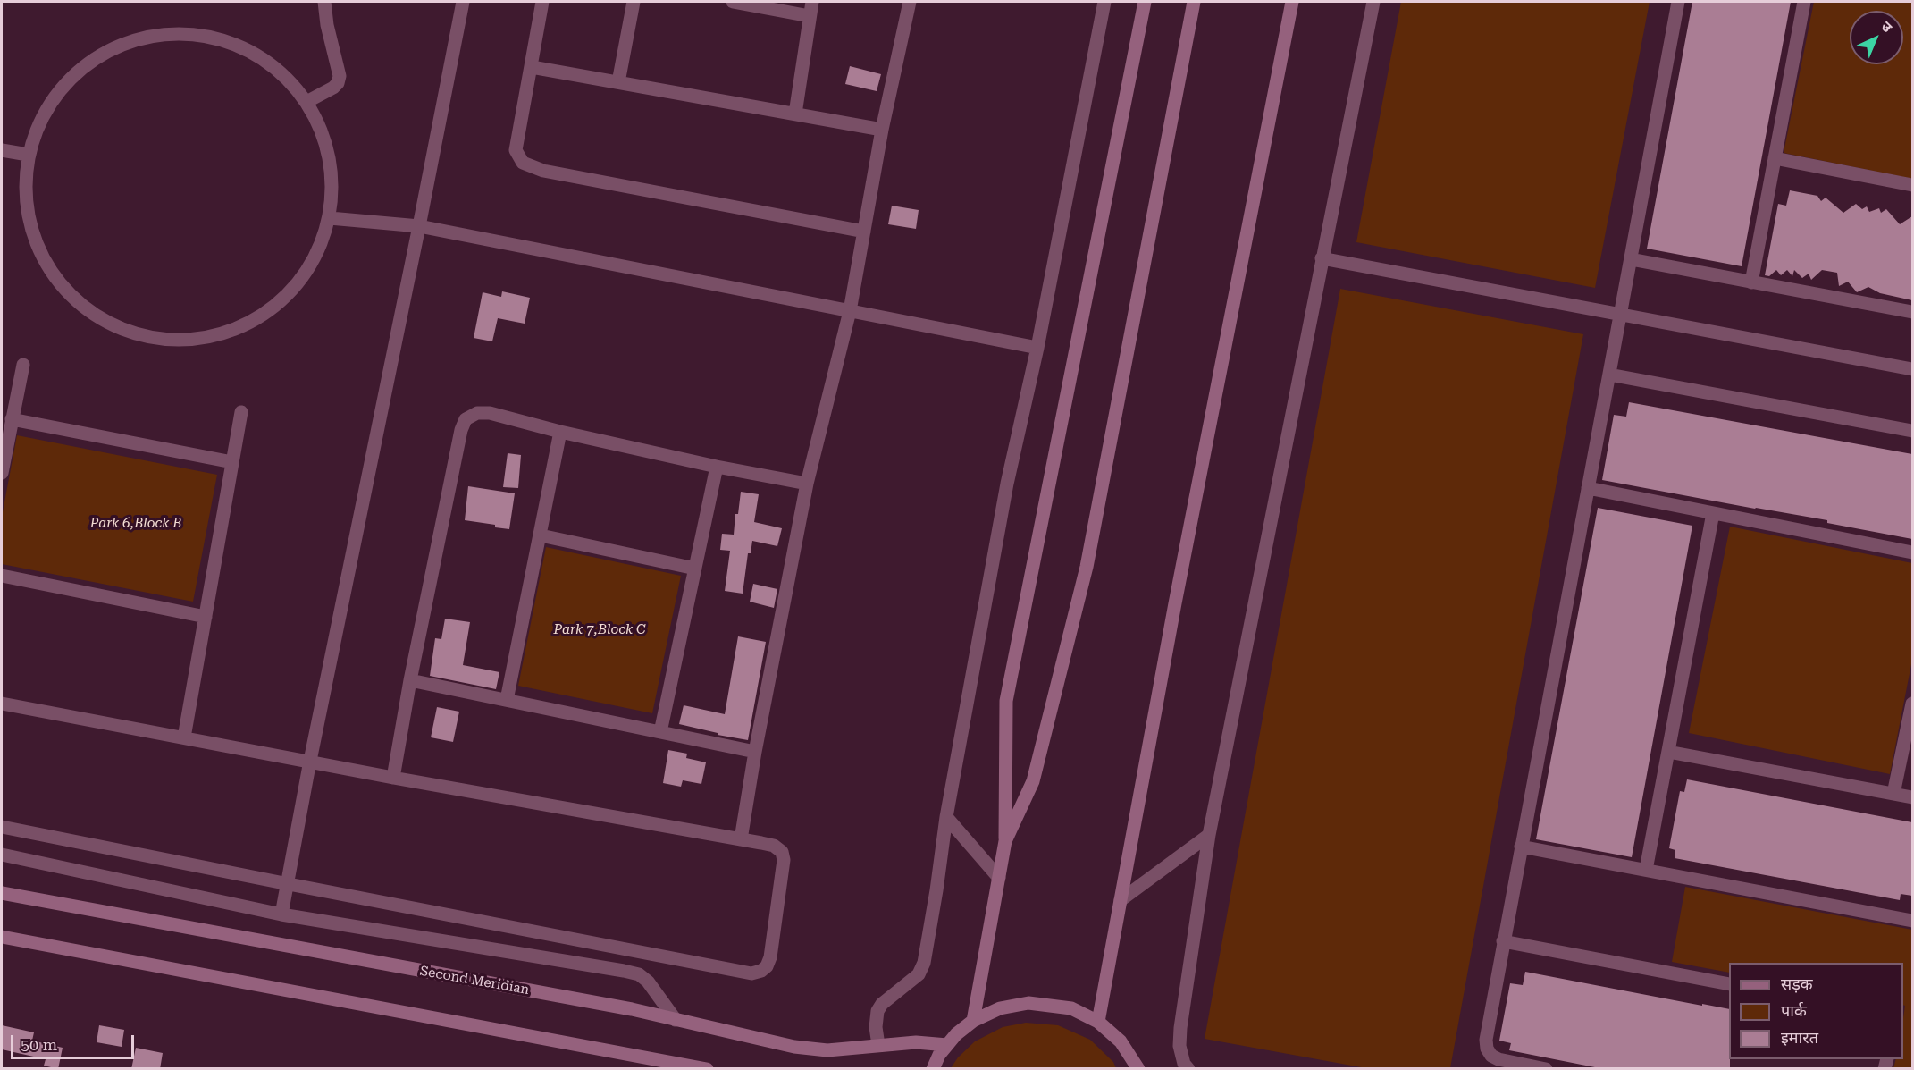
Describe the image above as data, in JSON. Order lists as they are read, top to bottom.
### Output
{
  "streets": {
    "main road": ["Second Meridian"]
  },
  "parks": ["Park 6,Block B", "Park 7,Block C"],
  "legend": ["सड़क", "पार्क", "इमारत"],
  "scale_bar": "50 m",
  "north": "top right"
}
